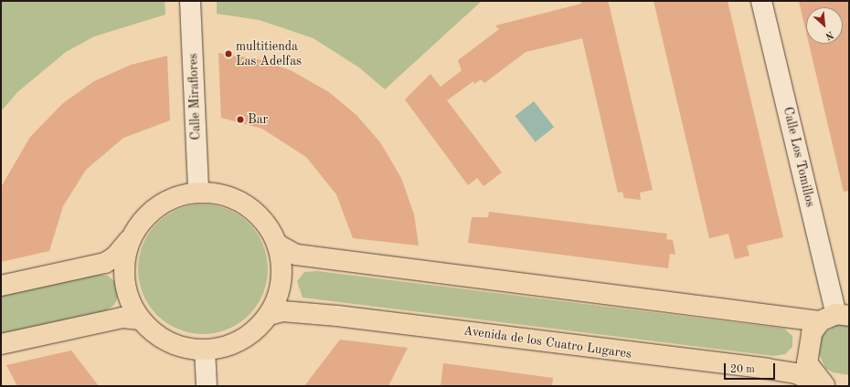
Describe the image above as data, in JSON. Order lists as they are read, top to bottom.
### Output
{
  "streets": {
    "main road": ["Avenida de los Cuatro Lugares"],
    "street": ["Calle Miraflores", "Calle Los Tomillos"]
  },
  "places": ["multitienda Las Adelfas", "Bar"],
  "scale_bar": "20 m",
  "north": "bottom right"
}
